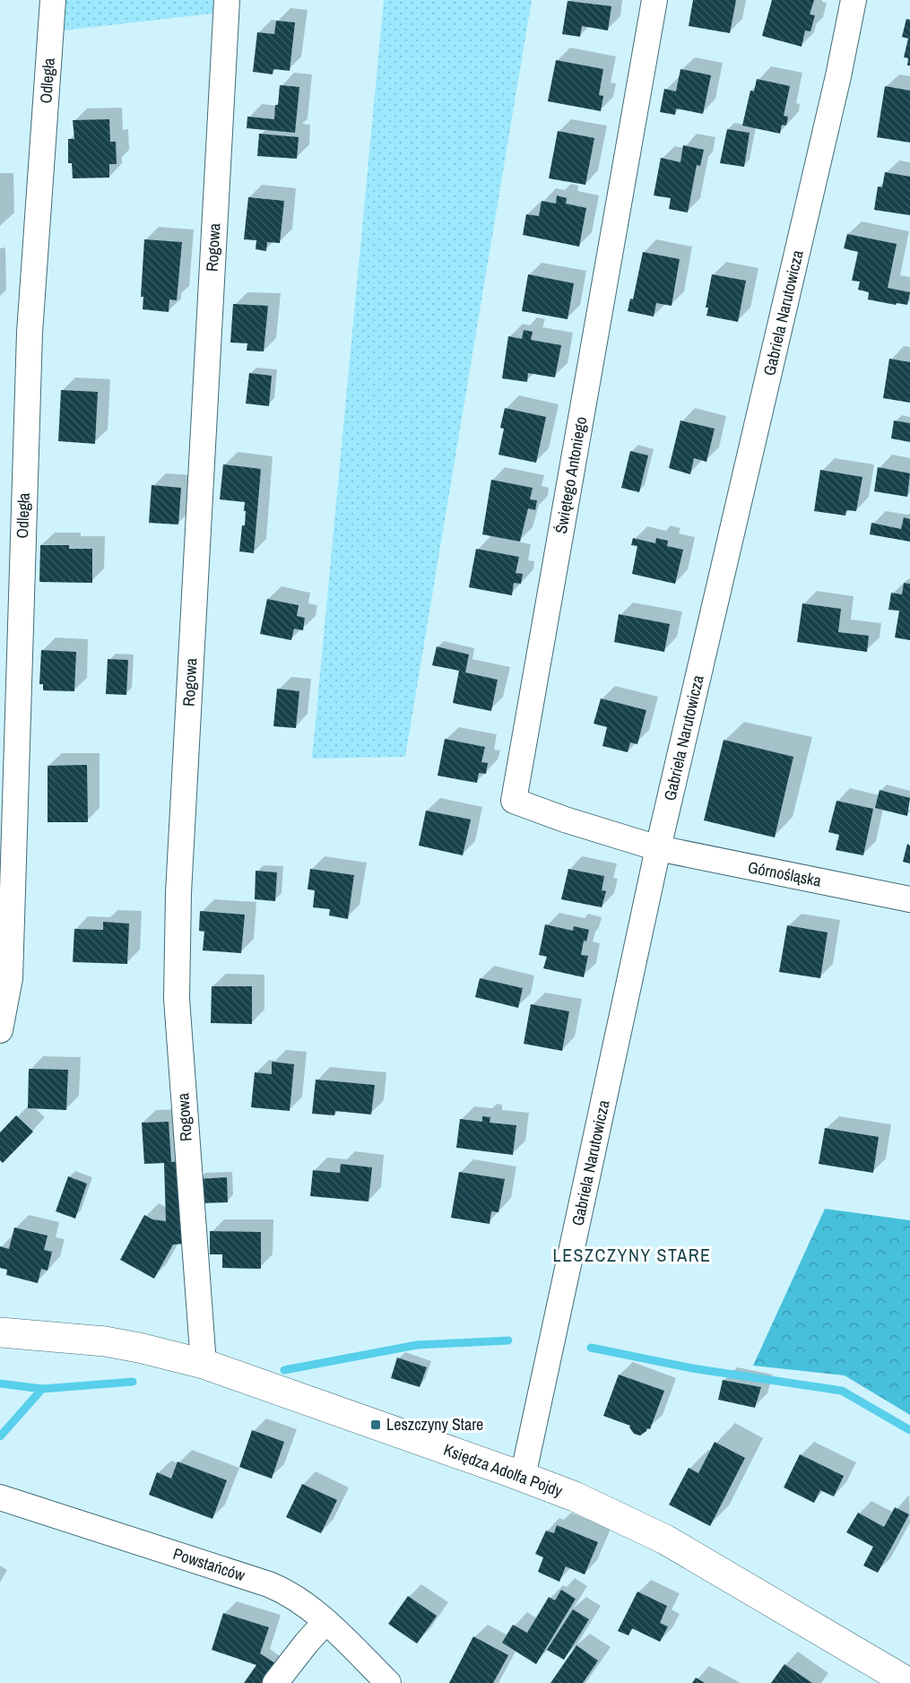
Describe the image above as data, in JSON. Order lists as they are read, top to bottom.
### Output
{
  "streets": {
    "street": [
      "Odległa",
      "Rogowa",
      "Gabriela Narutowicza",
      "Świętego Antoniego",
      "Górnośląska",
      "Księdza Adolfa Pojdy",
      "Powstańców"
    ]
  },
  "crossings": [
    ["Rogowa", "Księdza Adolfa Pojdy"],
    ["Gabriela Narutowicza", "Świętego Antoniego"],
    ["Gabriela Narutowicza", "Górnośląska"],
    ["Gabriela Narutowicza", "Księdza Adolfa Pojdy"],
    ["Świętego Antoniego", "Górnośląska"]
  ],
  "districts": ["LESZCZYNY STARE"],
  "places": {
    "transit": ["Leszczyny Stare"]
  }
}
